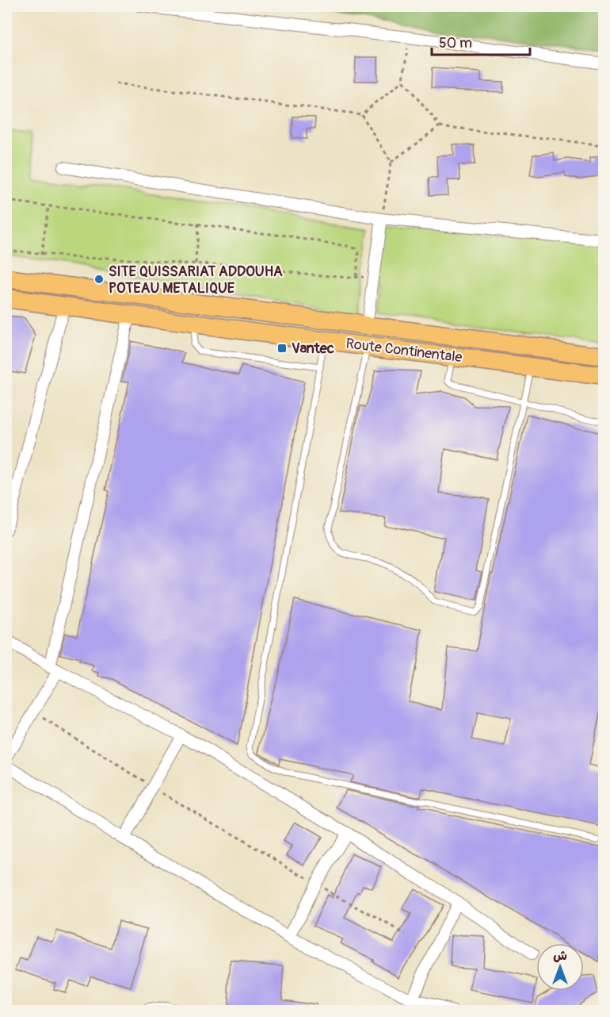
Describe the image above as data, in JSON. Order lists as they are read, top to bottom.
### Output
{
  "streets": {
    "main road": ["Route Continentale"]
  },
  "places": {
    "other": ["SITE QUISSARIAT ADDOUHA POTEAU METALIQUE"],
    "transit": ["Vantec"]
  },
  "scale_bar": "50 m",
  "north": "top"
}
